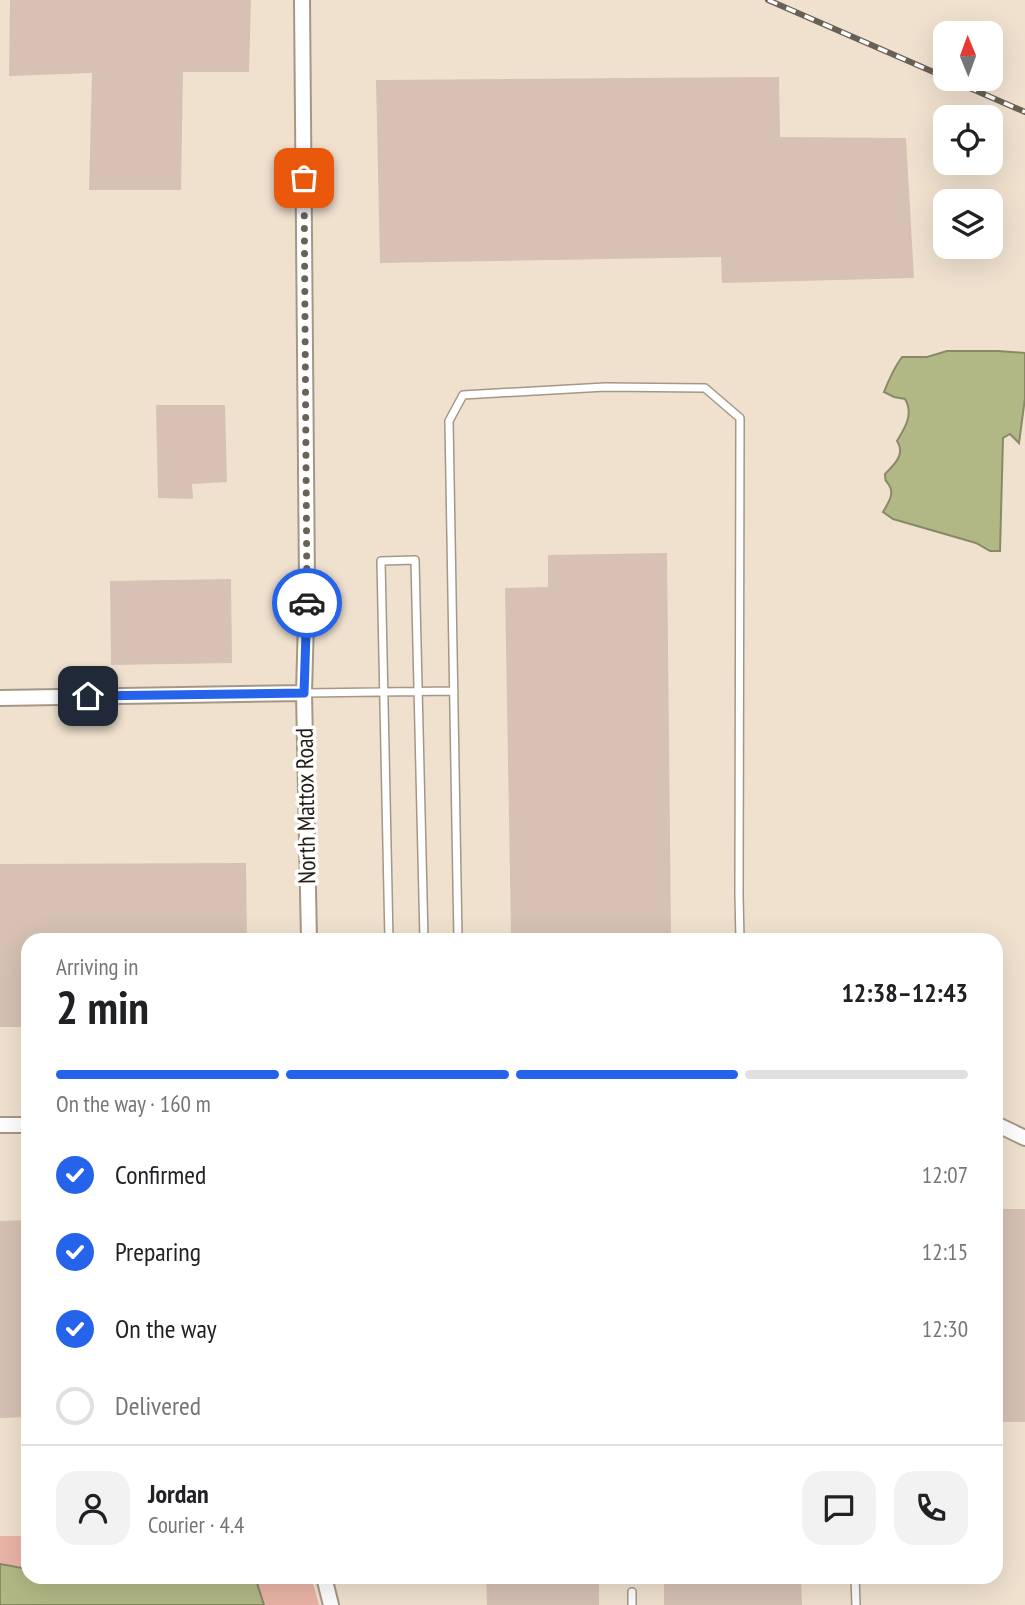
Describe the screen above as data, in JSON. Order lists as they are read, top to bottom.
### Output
{
  "streets": {
    "street": ["North Mattox Road"]
  },
  "north": "top",
  "page": {
    "heading": ["2 min", "Arriving in", "12:38–12:43"],
    "panel": ["Jordan", "Courier · 4.4"],
    "bar": "On the way · 160 m",
    "list": [
      ["Confirmed", "12:07"],
      ["Preparing", "12:15"],
      ["On the way", "12:30"],
      "Delivered"
    ]
  }
}
